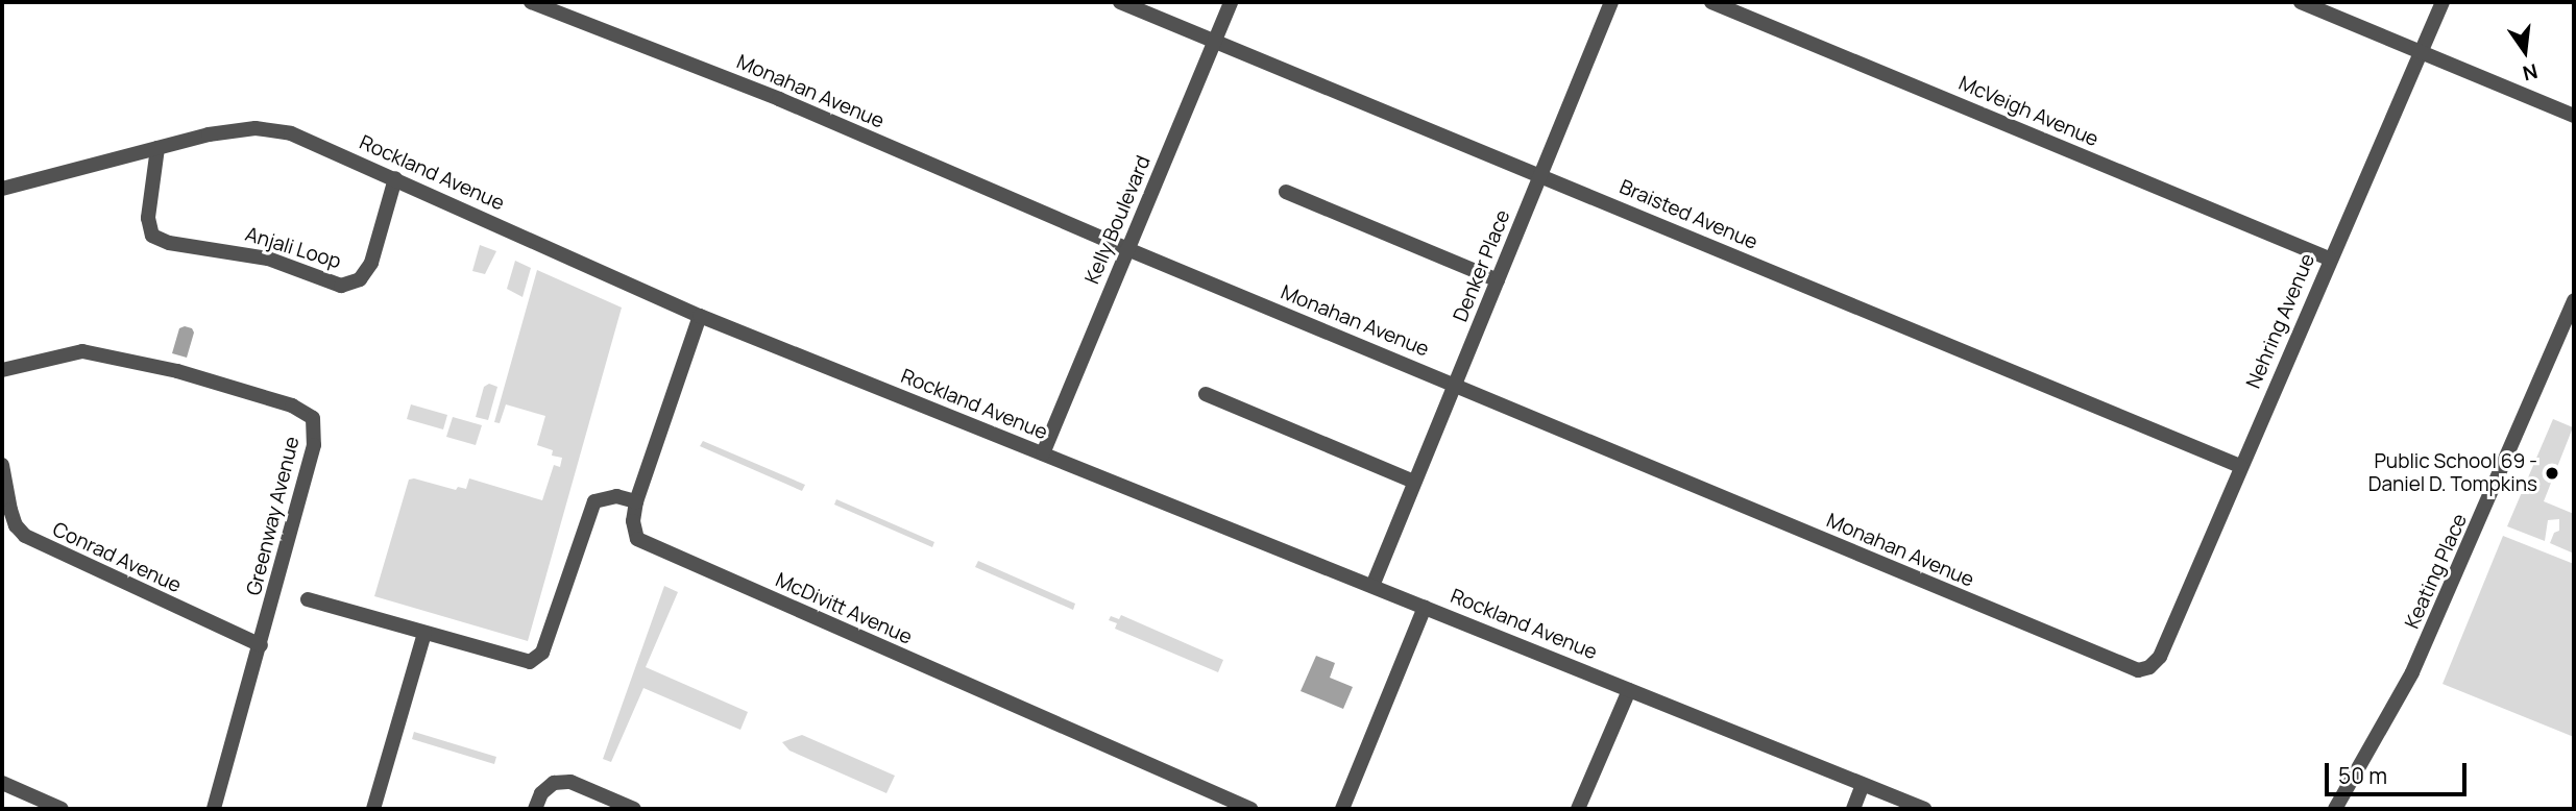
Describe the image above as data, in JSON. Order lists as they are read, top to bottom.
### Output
{
  "streets": {
    "street": [
      "Monahan Avenue",
      "McVeigh Avenue",
      "Rockland Avenue",
      "Braisted Avenue",
      "Kelly Boulevard",
      "Anjali Loop",
      "Denker Place",
      "Nehring Avenue",
      "Greenway Avenue",
      "Conrad Avenue",
      "Keating Place",
      "McDivitt Avenue"
    ]
  },
  "crossings": [
    ["Monahan Avenue", "Kelly Boulevard"],
    ["Monahan Avenue", "Denker Place"],
    ["Monahan Avenue", "Nehring Avenue"],
    ["McVeigh Avenue", "Nehring Avenue"],
    ["Rockland Avenue", "Kelly Boulevard"],
    ["Rockland Avenue", "Anjali Loop"],
    ["Rockland Avenue", "Denker Place"],
    ["Rockland Avenue", "McDivitt Avenue"],
    ["Braisted Avenue", "Kelly Boulevard"],
    ["Braisted Avenue", "Denker Place"],
    ["Braisted Avenue", "Nehring Avenue"],
    ["Greenway Avenue", "Conrad Avenue"]
  ],
  "places": ["Public School 69 - Daniel D. Tompkins"],
  "scale_bar": "50 m",
  "north": "bottom"
}
